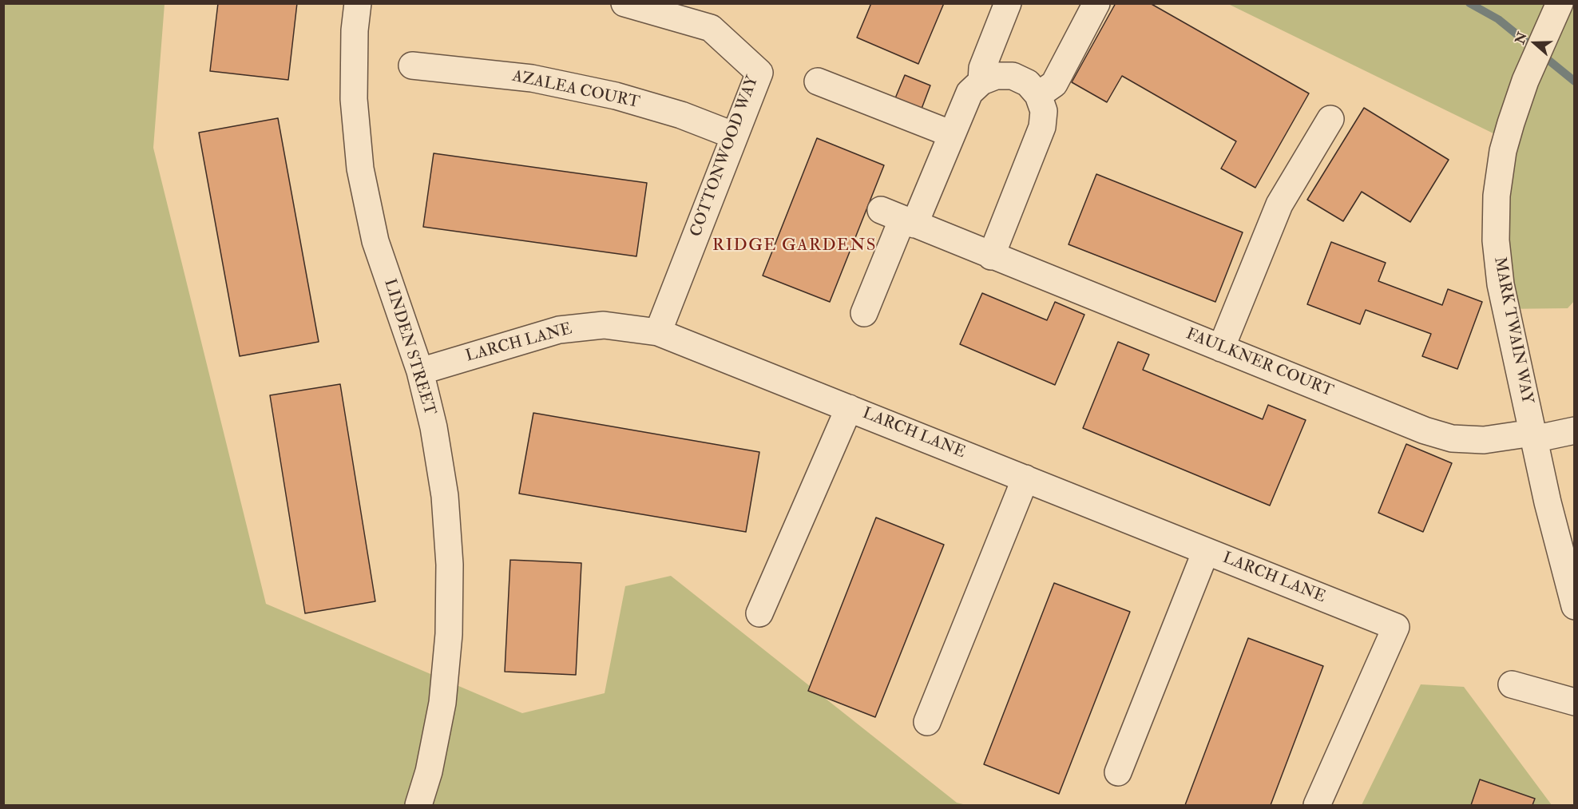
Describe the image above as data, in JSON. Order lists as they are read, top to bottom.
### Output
{
  "streets": {
    "street": [
      "AZALEA COURT",
      "COTTONWOOD WAY",
      "MARK TWAIN WAY",
      "LARCH LANE",
      "LINDEN STREET",
      "FAULKNER COURT"
    ]
  },
  "crossings": [
    ["AZALEA COURT", "COTTONWOOD WAY"],
    ["COTTONWOOD WAY", "LARCH LANE"],
    ["MARK TWAIN WAY", "FAULKNER COURT"],
    ["LARCH LANE", "LINDEN STREET"]
  ],
  "districts": ["RIDGE GARDENS"],
  "north": "left"
}
